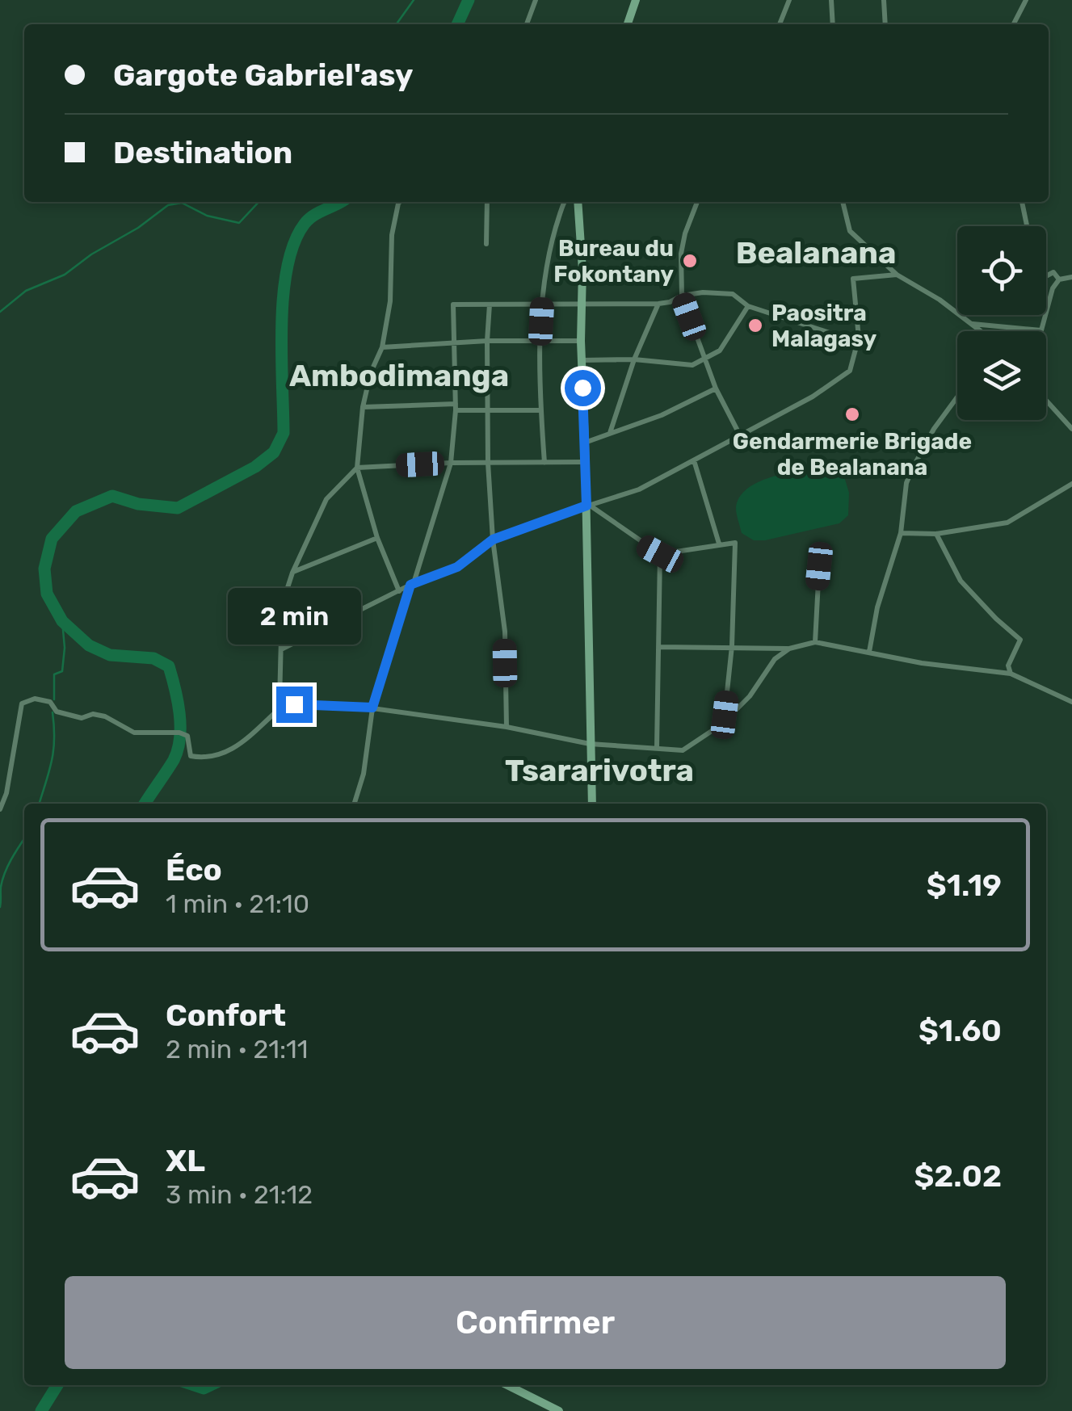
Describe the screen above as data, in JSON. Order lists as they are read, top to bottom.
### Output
{
  "districts": ["Bealanana", "Ambodimanga", "Tsararivotra"],
  "places": ["Bureau du Fokontany", "Paositra Malagasy", "Gendarmerie Brigade de Bealanana"],
  "page": {
    "banner": ["Gargote Gabriel'asy", "Destination"],
    "bubble": "2 min",
    "list": [
      {
        "name": "Éco",
        "note": "1 min · 21:10",
        "value": "$1.19"
      },
      {
        "name": "Confort",
        "note": "2 min · 21:11",
        "value": "$1.60"
      },
      {
        "name": "XL",
        "note": "3 min · 21:12",
        "value": "$2.02"
      }
    ],
    "buttons": "Confirmer"
  }
}
